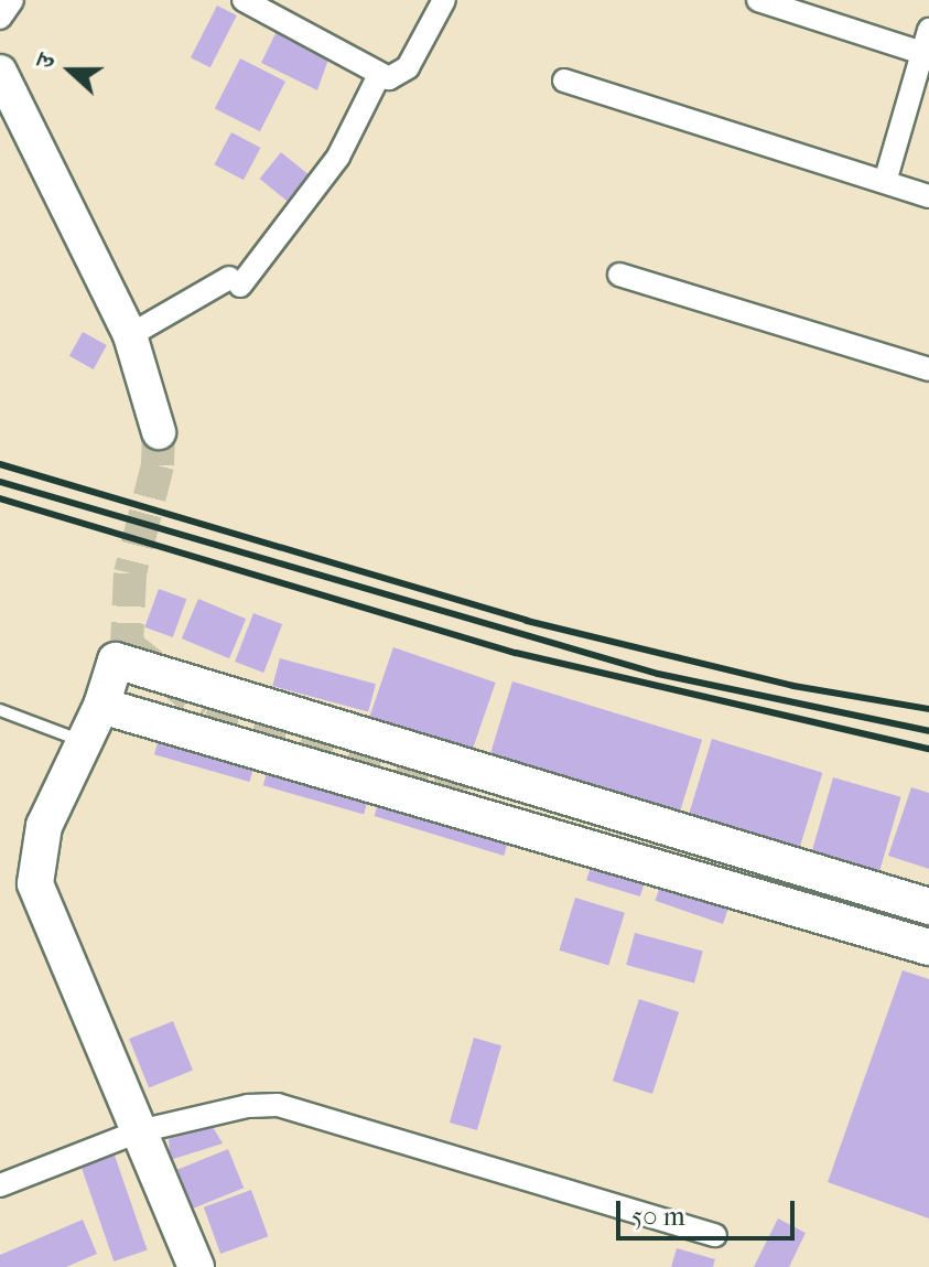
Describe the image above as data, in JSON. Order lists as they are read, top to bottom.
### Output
{
  "scale_bar": "50 m",
  "north": "left"
}
